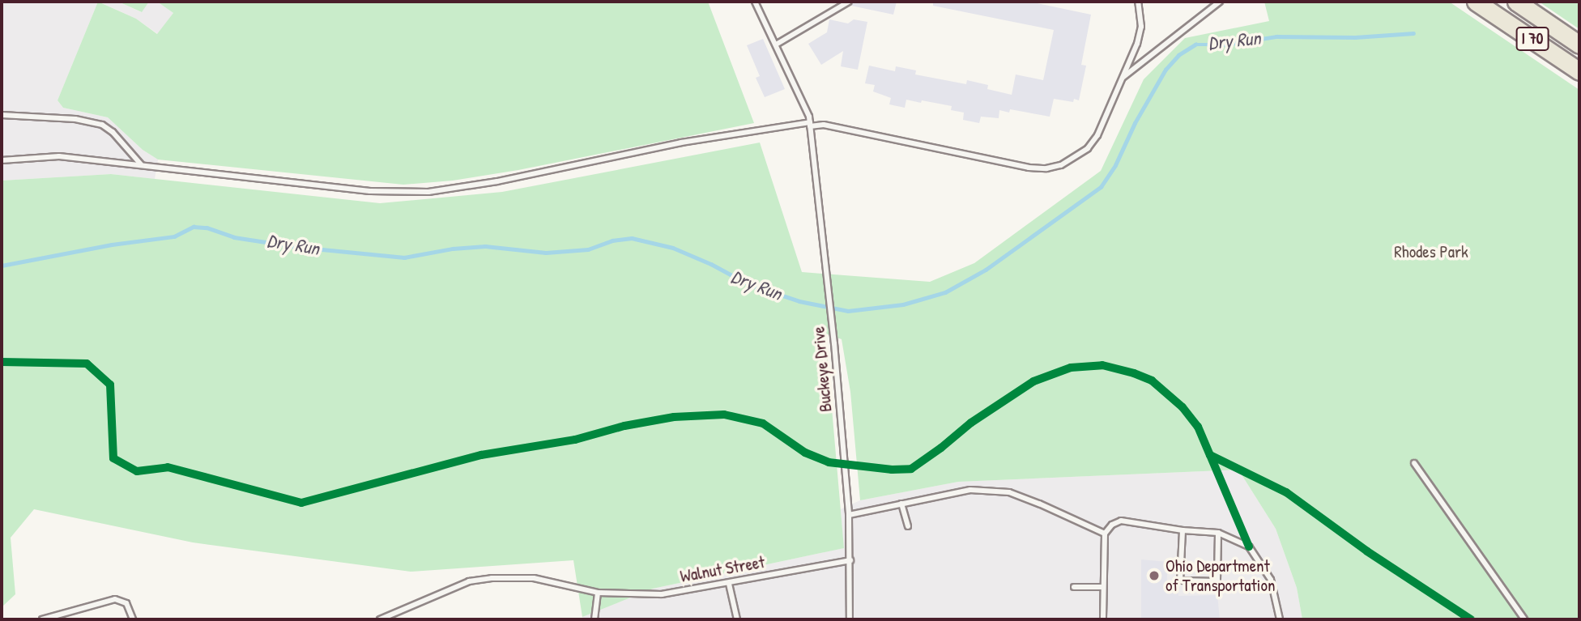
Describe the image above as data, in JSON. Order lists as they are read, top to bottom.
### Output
{
  "streets": {
    "highway": ["I 70"],
    "lane": ["Buckeye Drive", "Walnut Street"]
  },
  "crossings": [
    ["Buckeye Drive", "Walnut Street"]
  ],
  "water": ["Dry Run"],
  "parks": ["Rhodes Park"],
  "places": ["Ohio Department of Transportation"]
}
